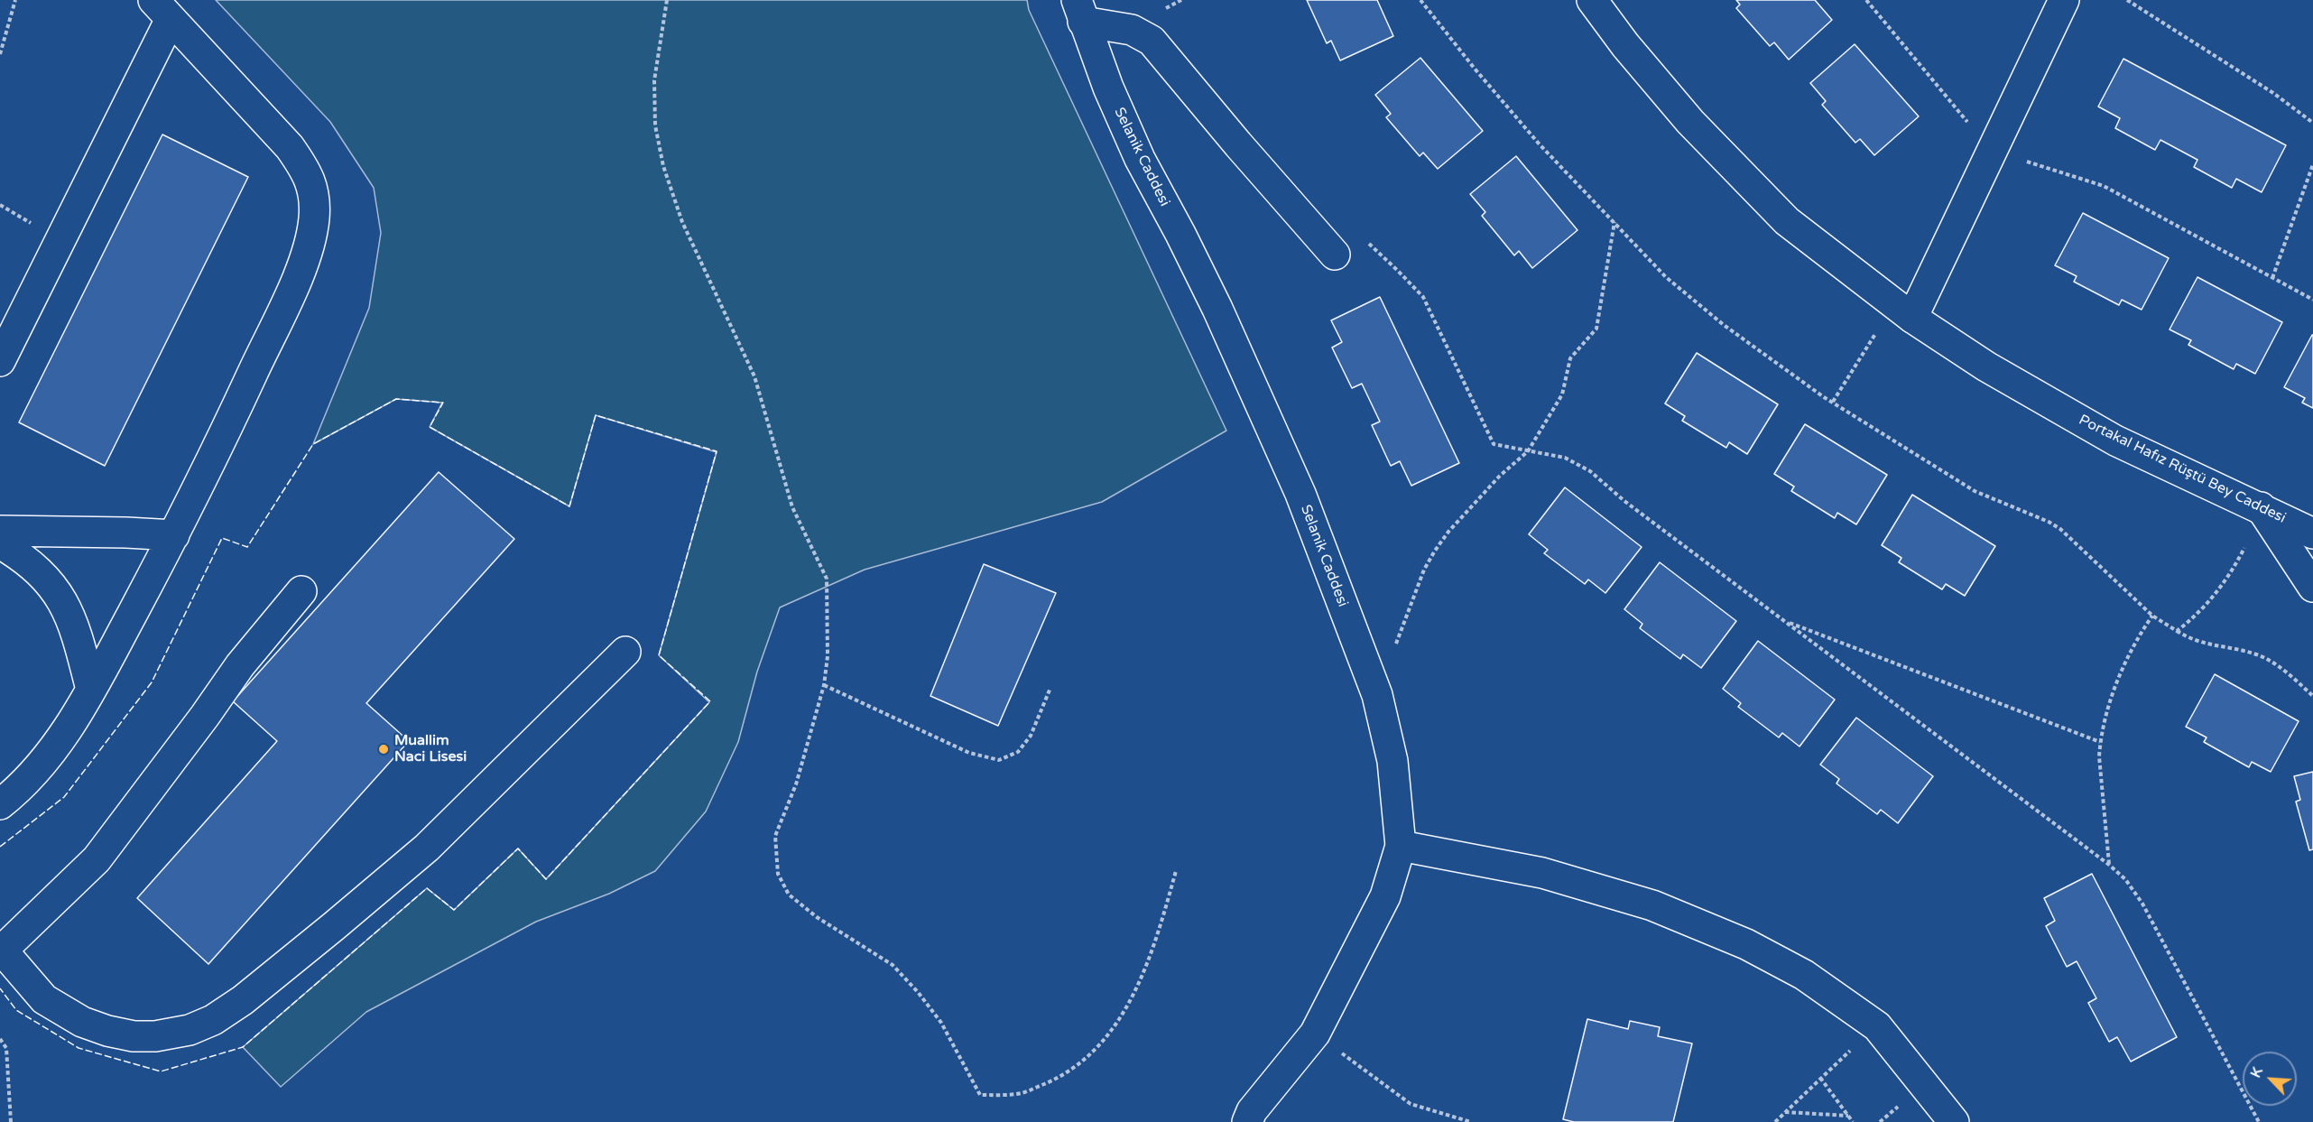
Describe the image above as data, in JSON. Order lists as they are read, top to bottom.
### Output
{
  "streets": {
    "street": ["Selanik Caddesi", "Portakal Hafız Rüştü Bey Caddesi"]
  },
  "places": ["Muallim Naci Lisesi"],
  "north": "top left"
}
